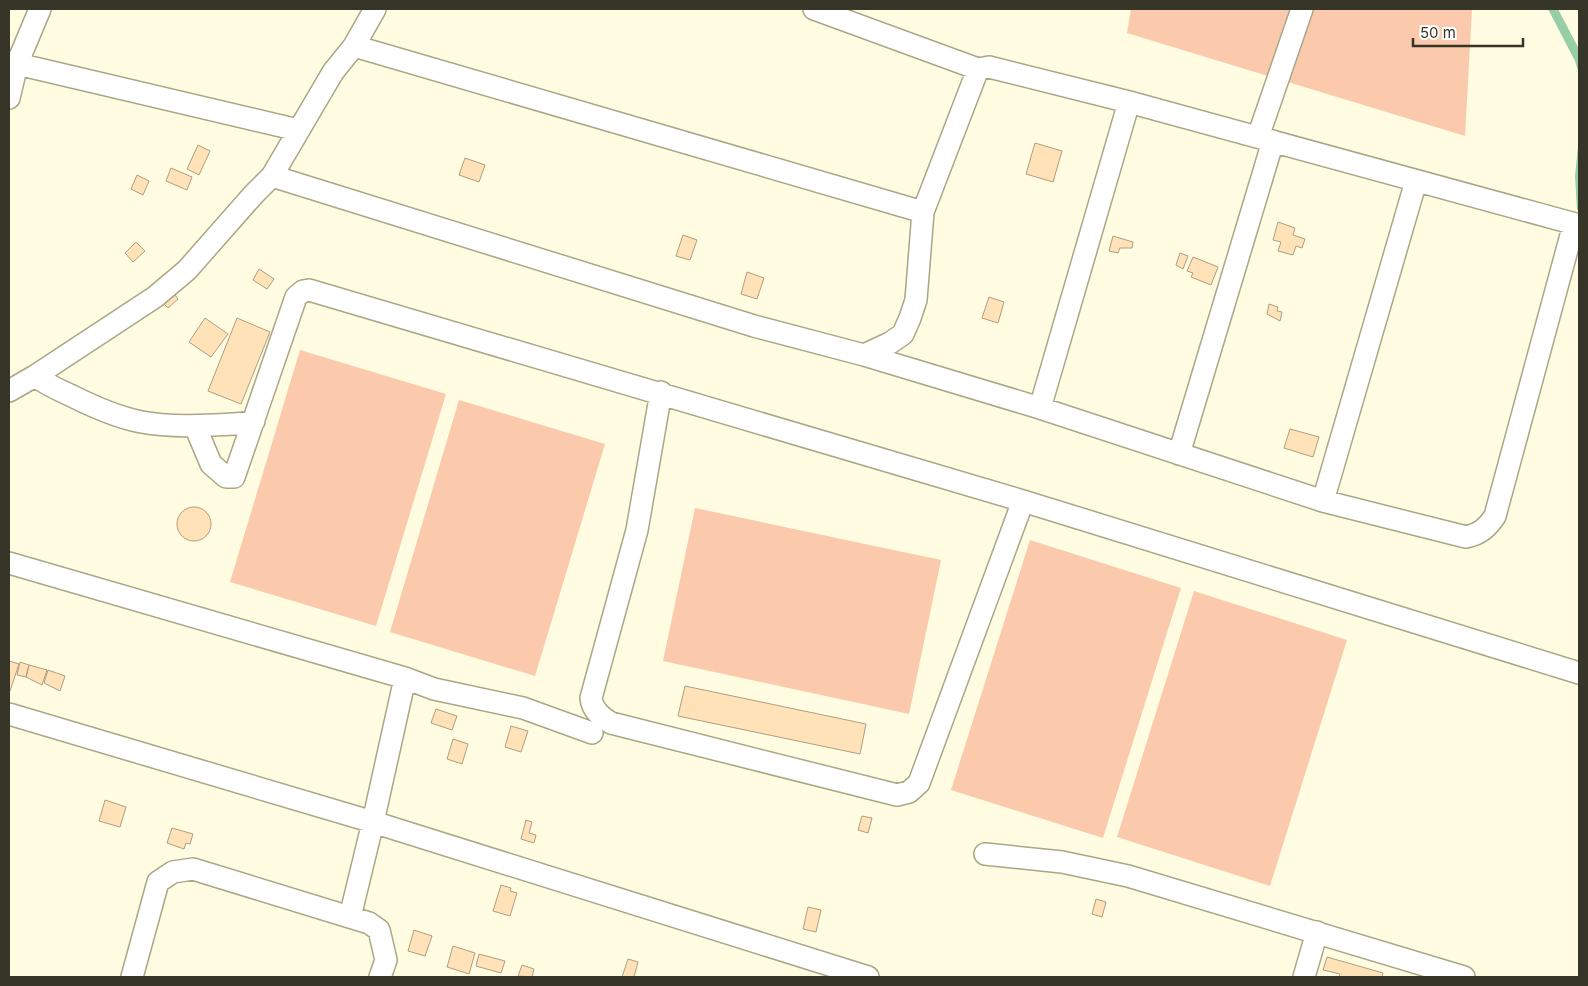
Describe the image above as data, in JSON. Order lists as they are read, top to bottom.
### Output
{
  "scale_bar": "50 m"
}
